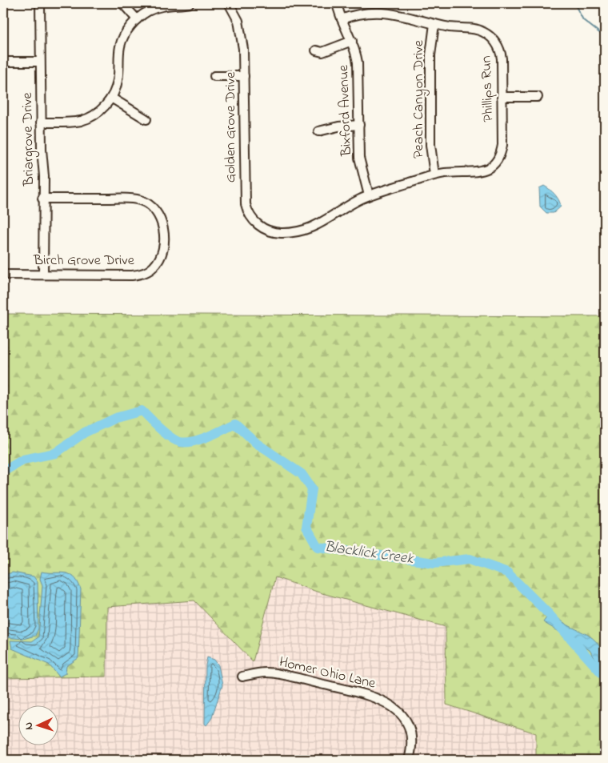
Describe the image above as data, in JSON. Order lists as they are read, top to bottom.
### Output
{
  "streets": {
    "street": [
      "Phillips Run",
      "Peach Canyon Drive",
      "Bixford Avenue",
      "Golden Grove Drive",
      "Briargrove Drive",
      "Birch Grove Drive",
      "Homer Ohio Lane"
    ]
  },
  "crossings": [
    ["Phillips Run", "Peach Canyon Drive"],
    ["Phillips Run", "Bixford Avenue"],
    ["Bixford Avenue", "Golden Grove Drive"],
    ["Briargrove Drive", "Birch Grove Drive"]
  ],
  "water": ["Blacklick Creek"],
  "north": "left"
}
